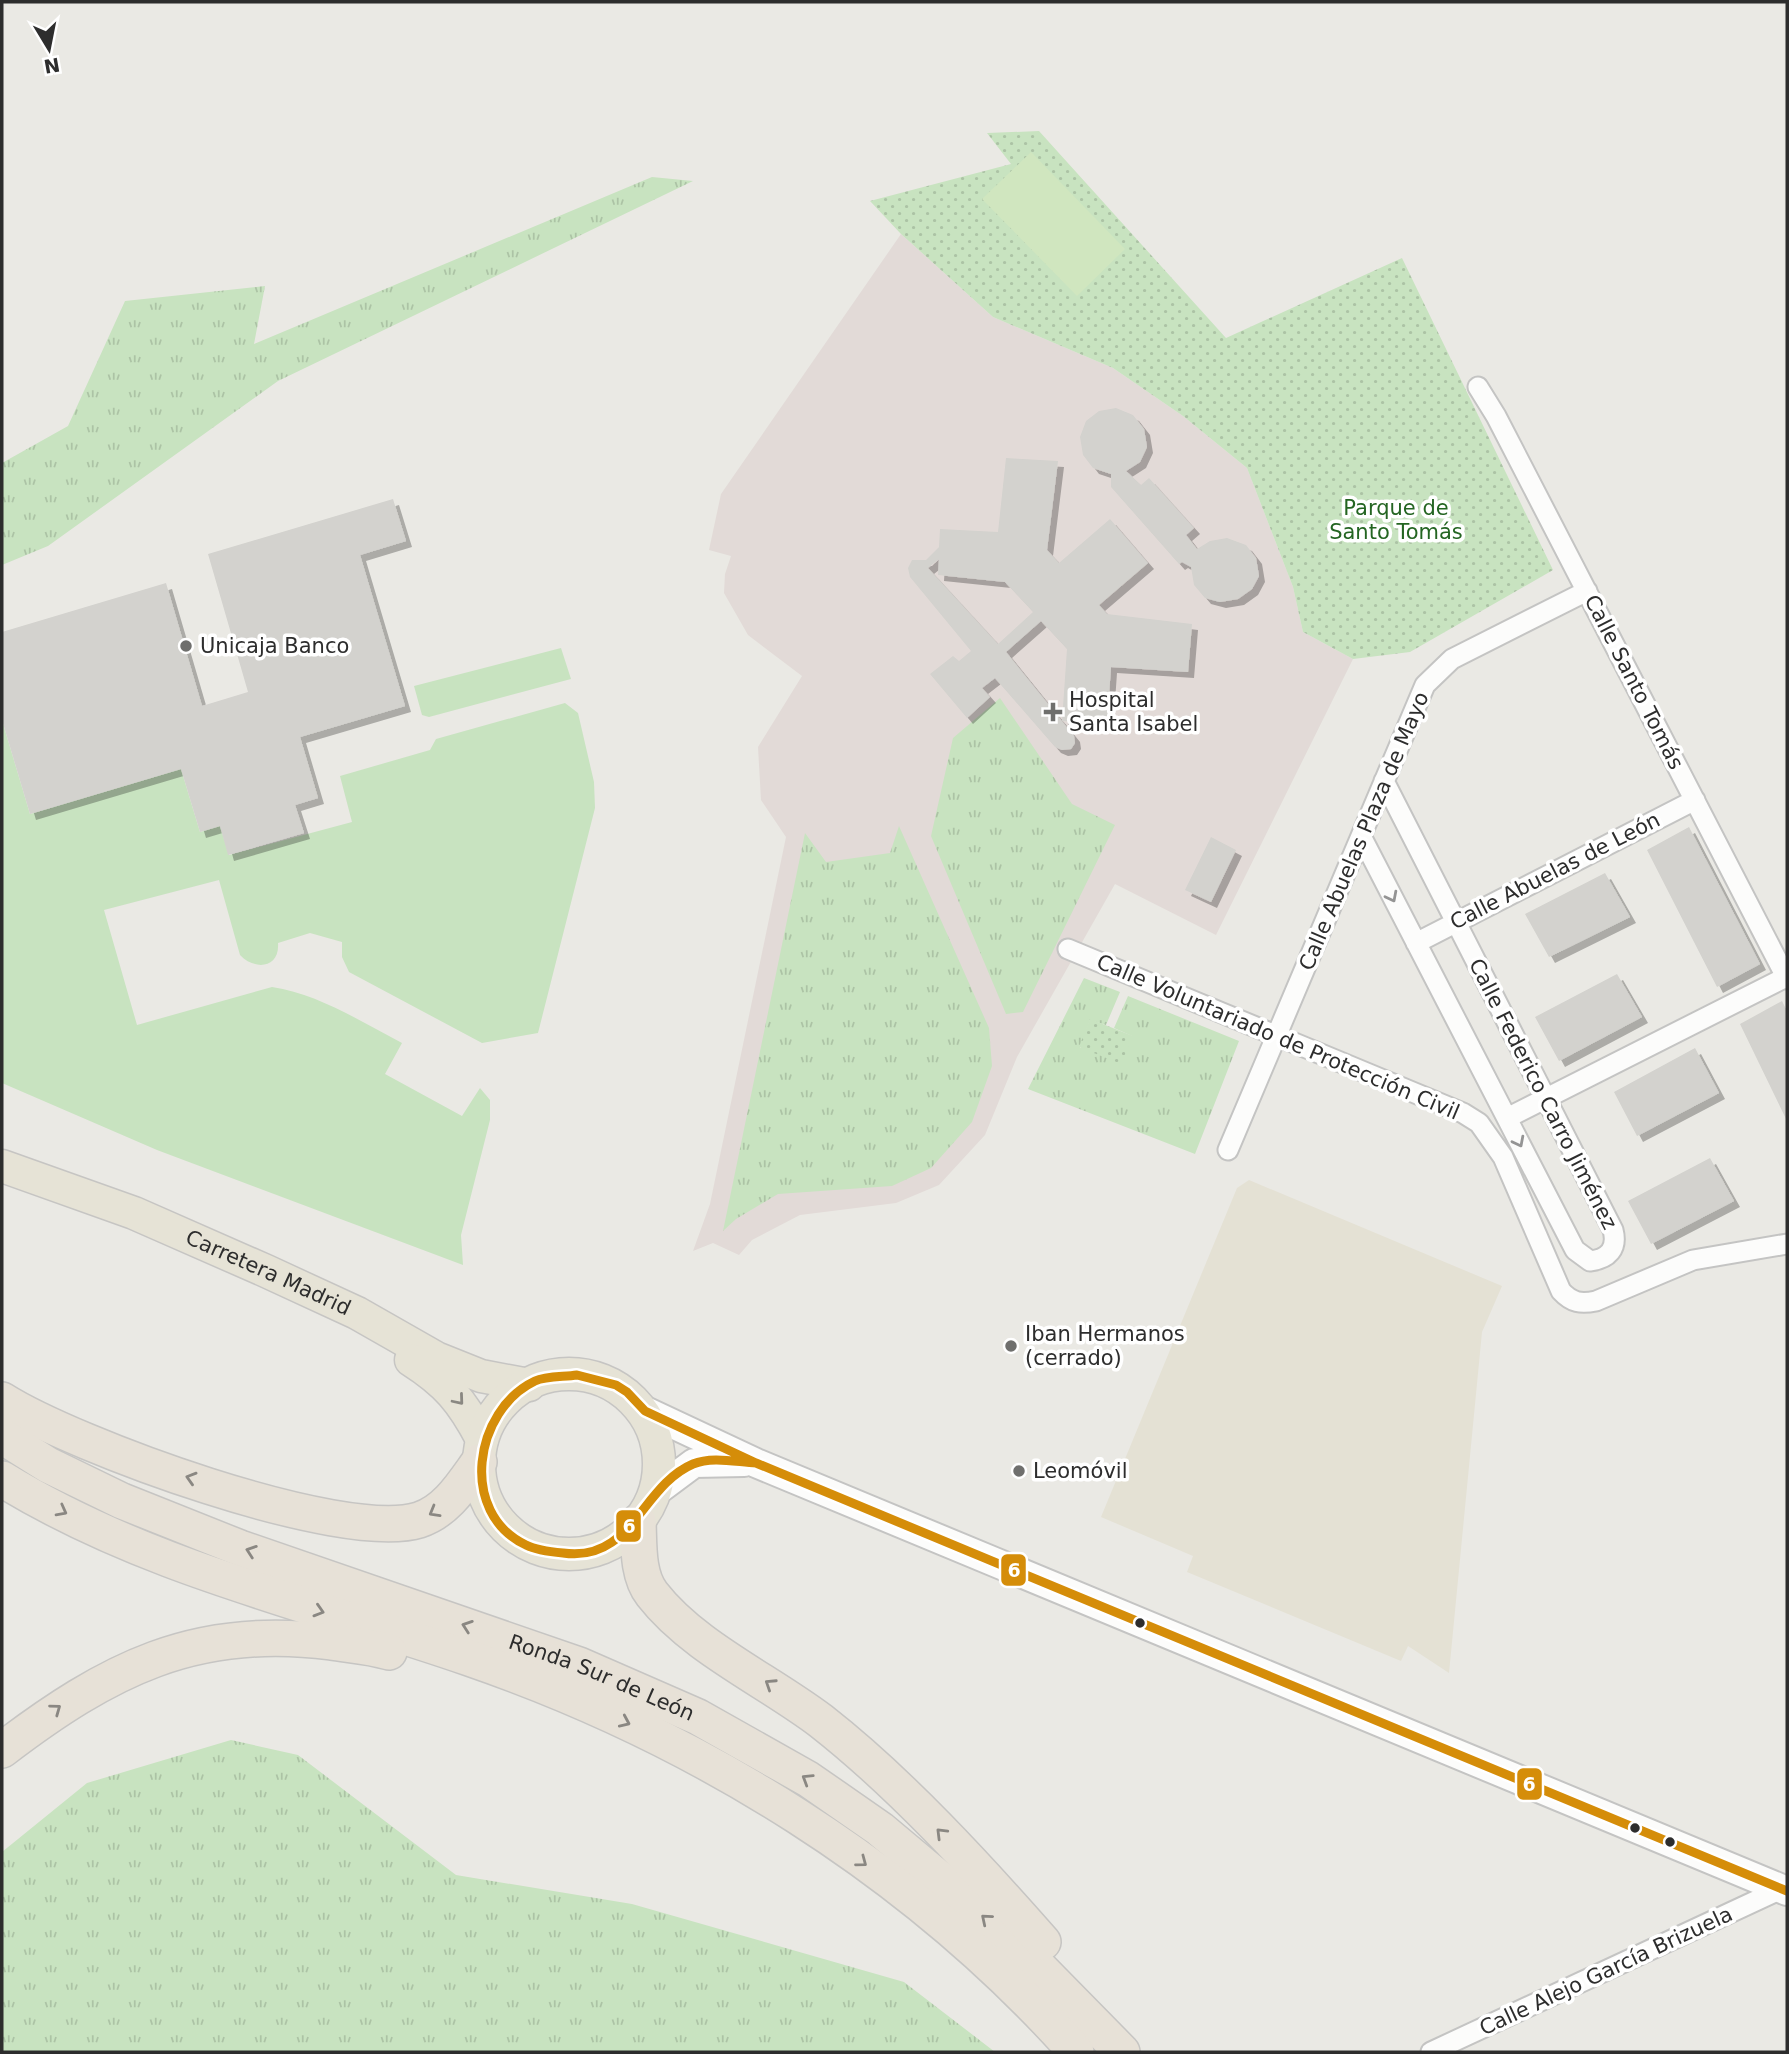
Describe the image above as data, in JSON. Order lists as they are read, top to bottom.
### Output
{
  "streets": {
    "highway": ["Carretera Madrid", "Ronda Sur de León"],
    "street": [
      "Calle Santo Tomás",
      "Calle Abuelas Plaza de Mayo",
      "Calle Abuelas de León",
      "Calle Voluntariado de Protección Civil",
      "Calle Federico Carro Jiménez",
      "Calle Alejo García Brizuela"
    ]
  },
  "crossings": [
    ["Calle Santo Tomás", "Calle Abuelas Plaza de Mayo"],
    ["Calle Santo Tomás", "Calle Abuelas de León"],
    ["Calle Abuelas Plaza de Mayo", "Calle Voluntariado de Protección Civil"],
    ["Calle Abuelas Plaza de Mayo", "Calle Federico Carro Jiménez"],
    ["Calle Abuelas de León", "Calle Federico Carro Jiménez"]
  ],
  "parks": ["Parque de Santo Tomás"],
  "places": {
    "other": ["Unicaja Banco", "Iban Hermanos (cerrado)", "Leomóvil"],
    "health": ["Hospital Santa Isabel"]
  },
  "lines": ["transit line 6"],
  "north": "bottom"
}
